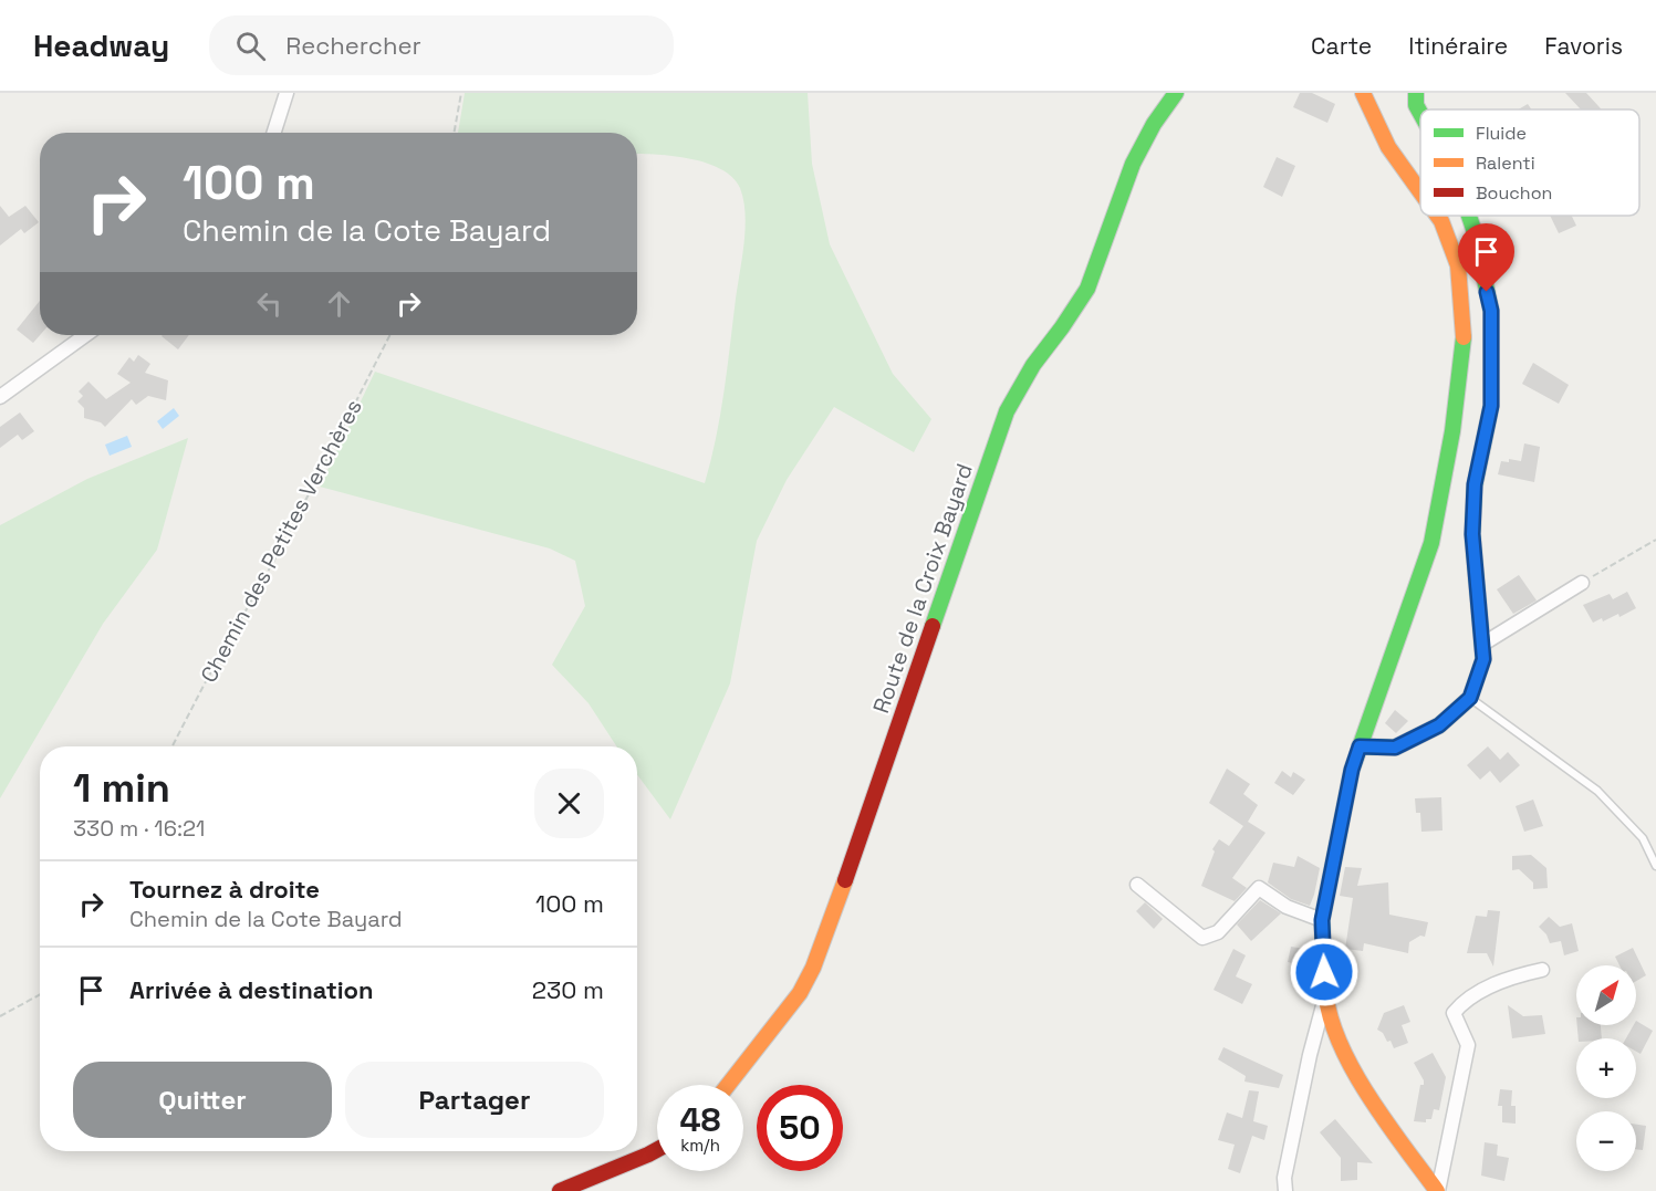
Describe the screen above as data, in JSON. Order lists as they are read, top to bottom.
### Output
{
  "streets": {
    "main road": ["Route de la Croix Bayard"],
    "path": ["Chemin des Petites Verchères"]
  },
  "legend": ["Fluide", "Ralenti", "Bouchon"],
  "north": "top right",
  "page": {
    "header": "Headway",
    "search": "Rechercher",
    "nav": ["Carte", "Itinéraire", "Favoris"],
    "turn": ["100 m", "Chemin de la Cote Bayard"],
    "heading": ["1 min", "330 m · 16:21"],
    "list": [
      {
        "name": "Tournez à droite",
        "note": "Chemin de la Cote Bayard",
        "value": "100 m"
      },
      {
        "name": "Arrivée à destination",
        "value": "230 m"
      }
    ],
    "map_buttons": ["+", "−"],
    "buttons": ["Quitter", "Partager"],
    "speed": "48 km/h",
    "limit": "50"
  }
}
